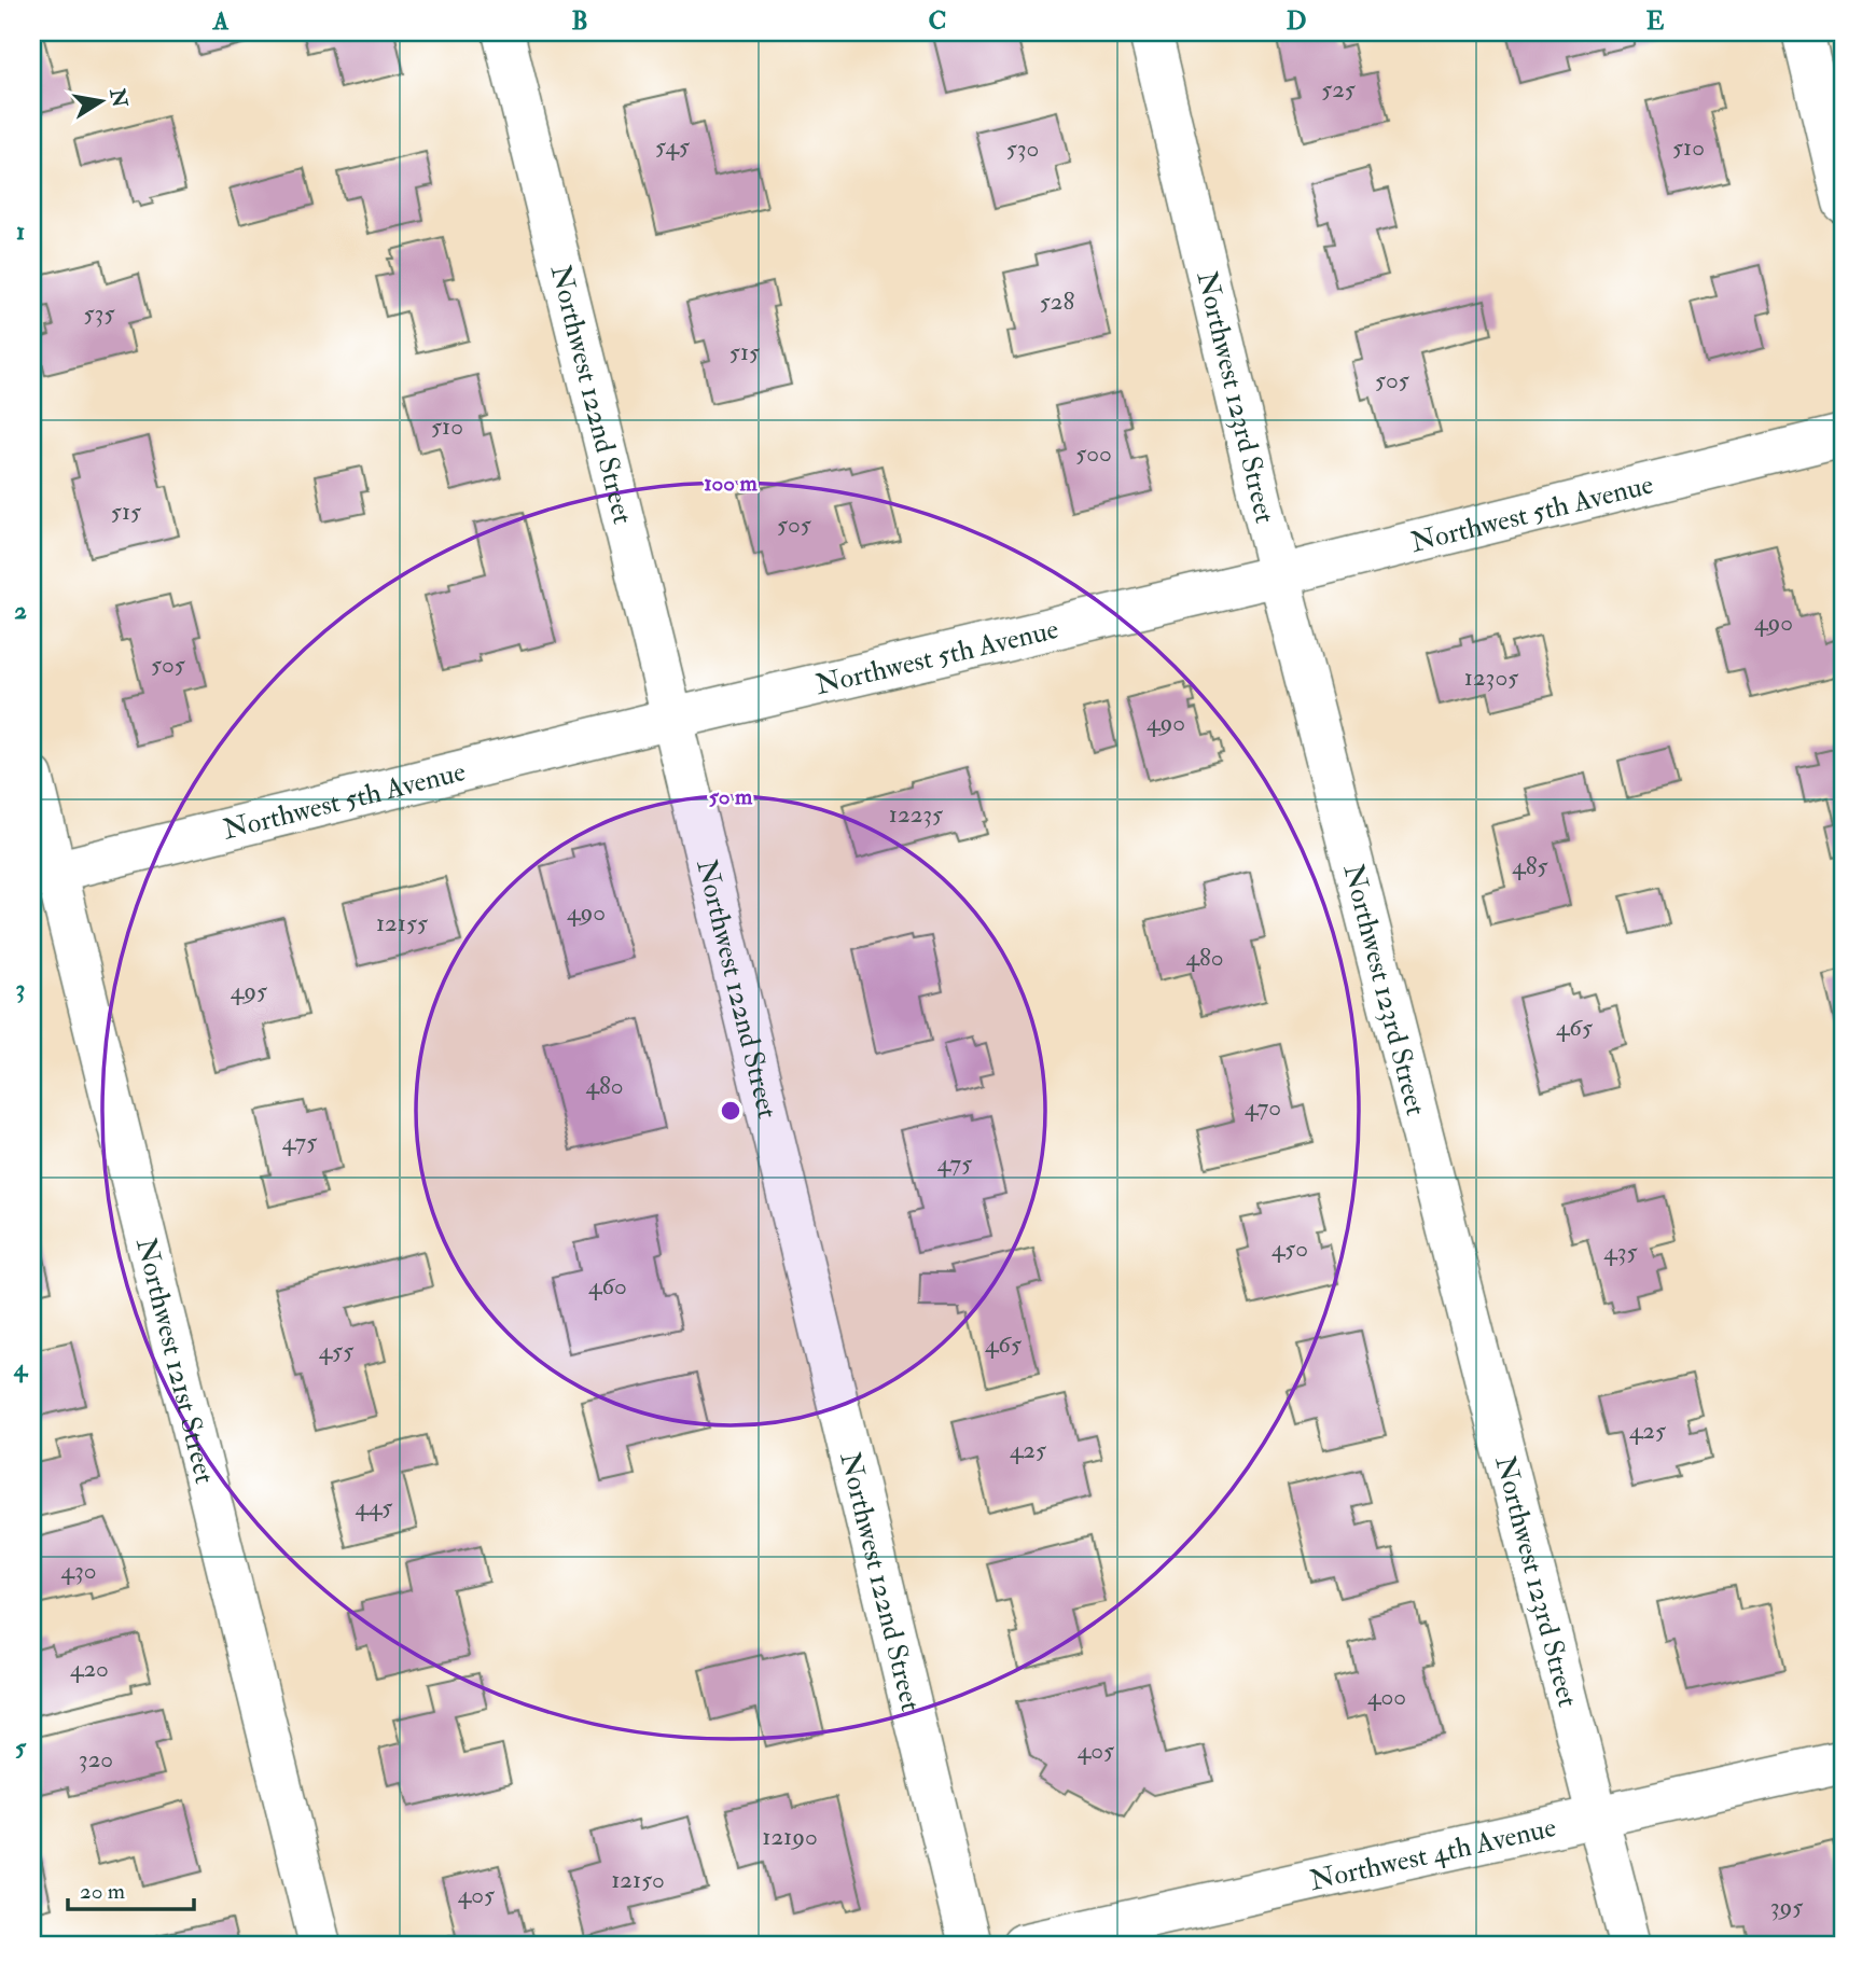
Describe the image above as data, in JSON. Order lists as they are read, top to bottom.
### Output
{
  "streets": {
    "street": [
      "Northwest 122nd Street",
      "Northwest 123rd Street",
      "Northwest 5th Avenue",
      "Northwest 121st Street",
      "Northwest 4th Avenue"
    ]
  },
  "crossings": [
    ["Northwest 122nd Street", "Northwest 5th Avenue"],
    ["Northwest 123rd Street", "Northwest 5th Avenue"],
    ["Northwest 123rd Street", "Northwest 4th Avenue"],
    ["Northwest 5th Avenue", "Northwest 121st Street"]
  ],
  "house_numbers": [
    "525",
    "545",
    "510",
    "530",
    "528",
    "535",
    "515",
    "505",
    "510",
    "500",
    "515",
    "505",
    "490",
    "505",
    "12305",
    "490",
    "12235",
    "485",
    "490",
    "12155",
    "480",
    "495",
    "465",
    "480",
    "470",
    "475",
    "475",
    "450",
    "435",
    "460",
    "465",
    "455",
    "425",
    "425",
    "445",
    "430",
    "420",
    "400",
    "405",
    "320",
    "12190",
    "12150",
    "405",
    "395"
  ],
  "scale_bar": "20 m",
  "north": "right",
  "grid": {
    "columns": [
      "A",
      "B",
      "C",
      "D",
      "E"
    ],
    "rows": [
      "1",
      "2",
      "3",
      "4",
      "5"
    ]
  },
  "rings": ["100 m", "50 m"]
}
